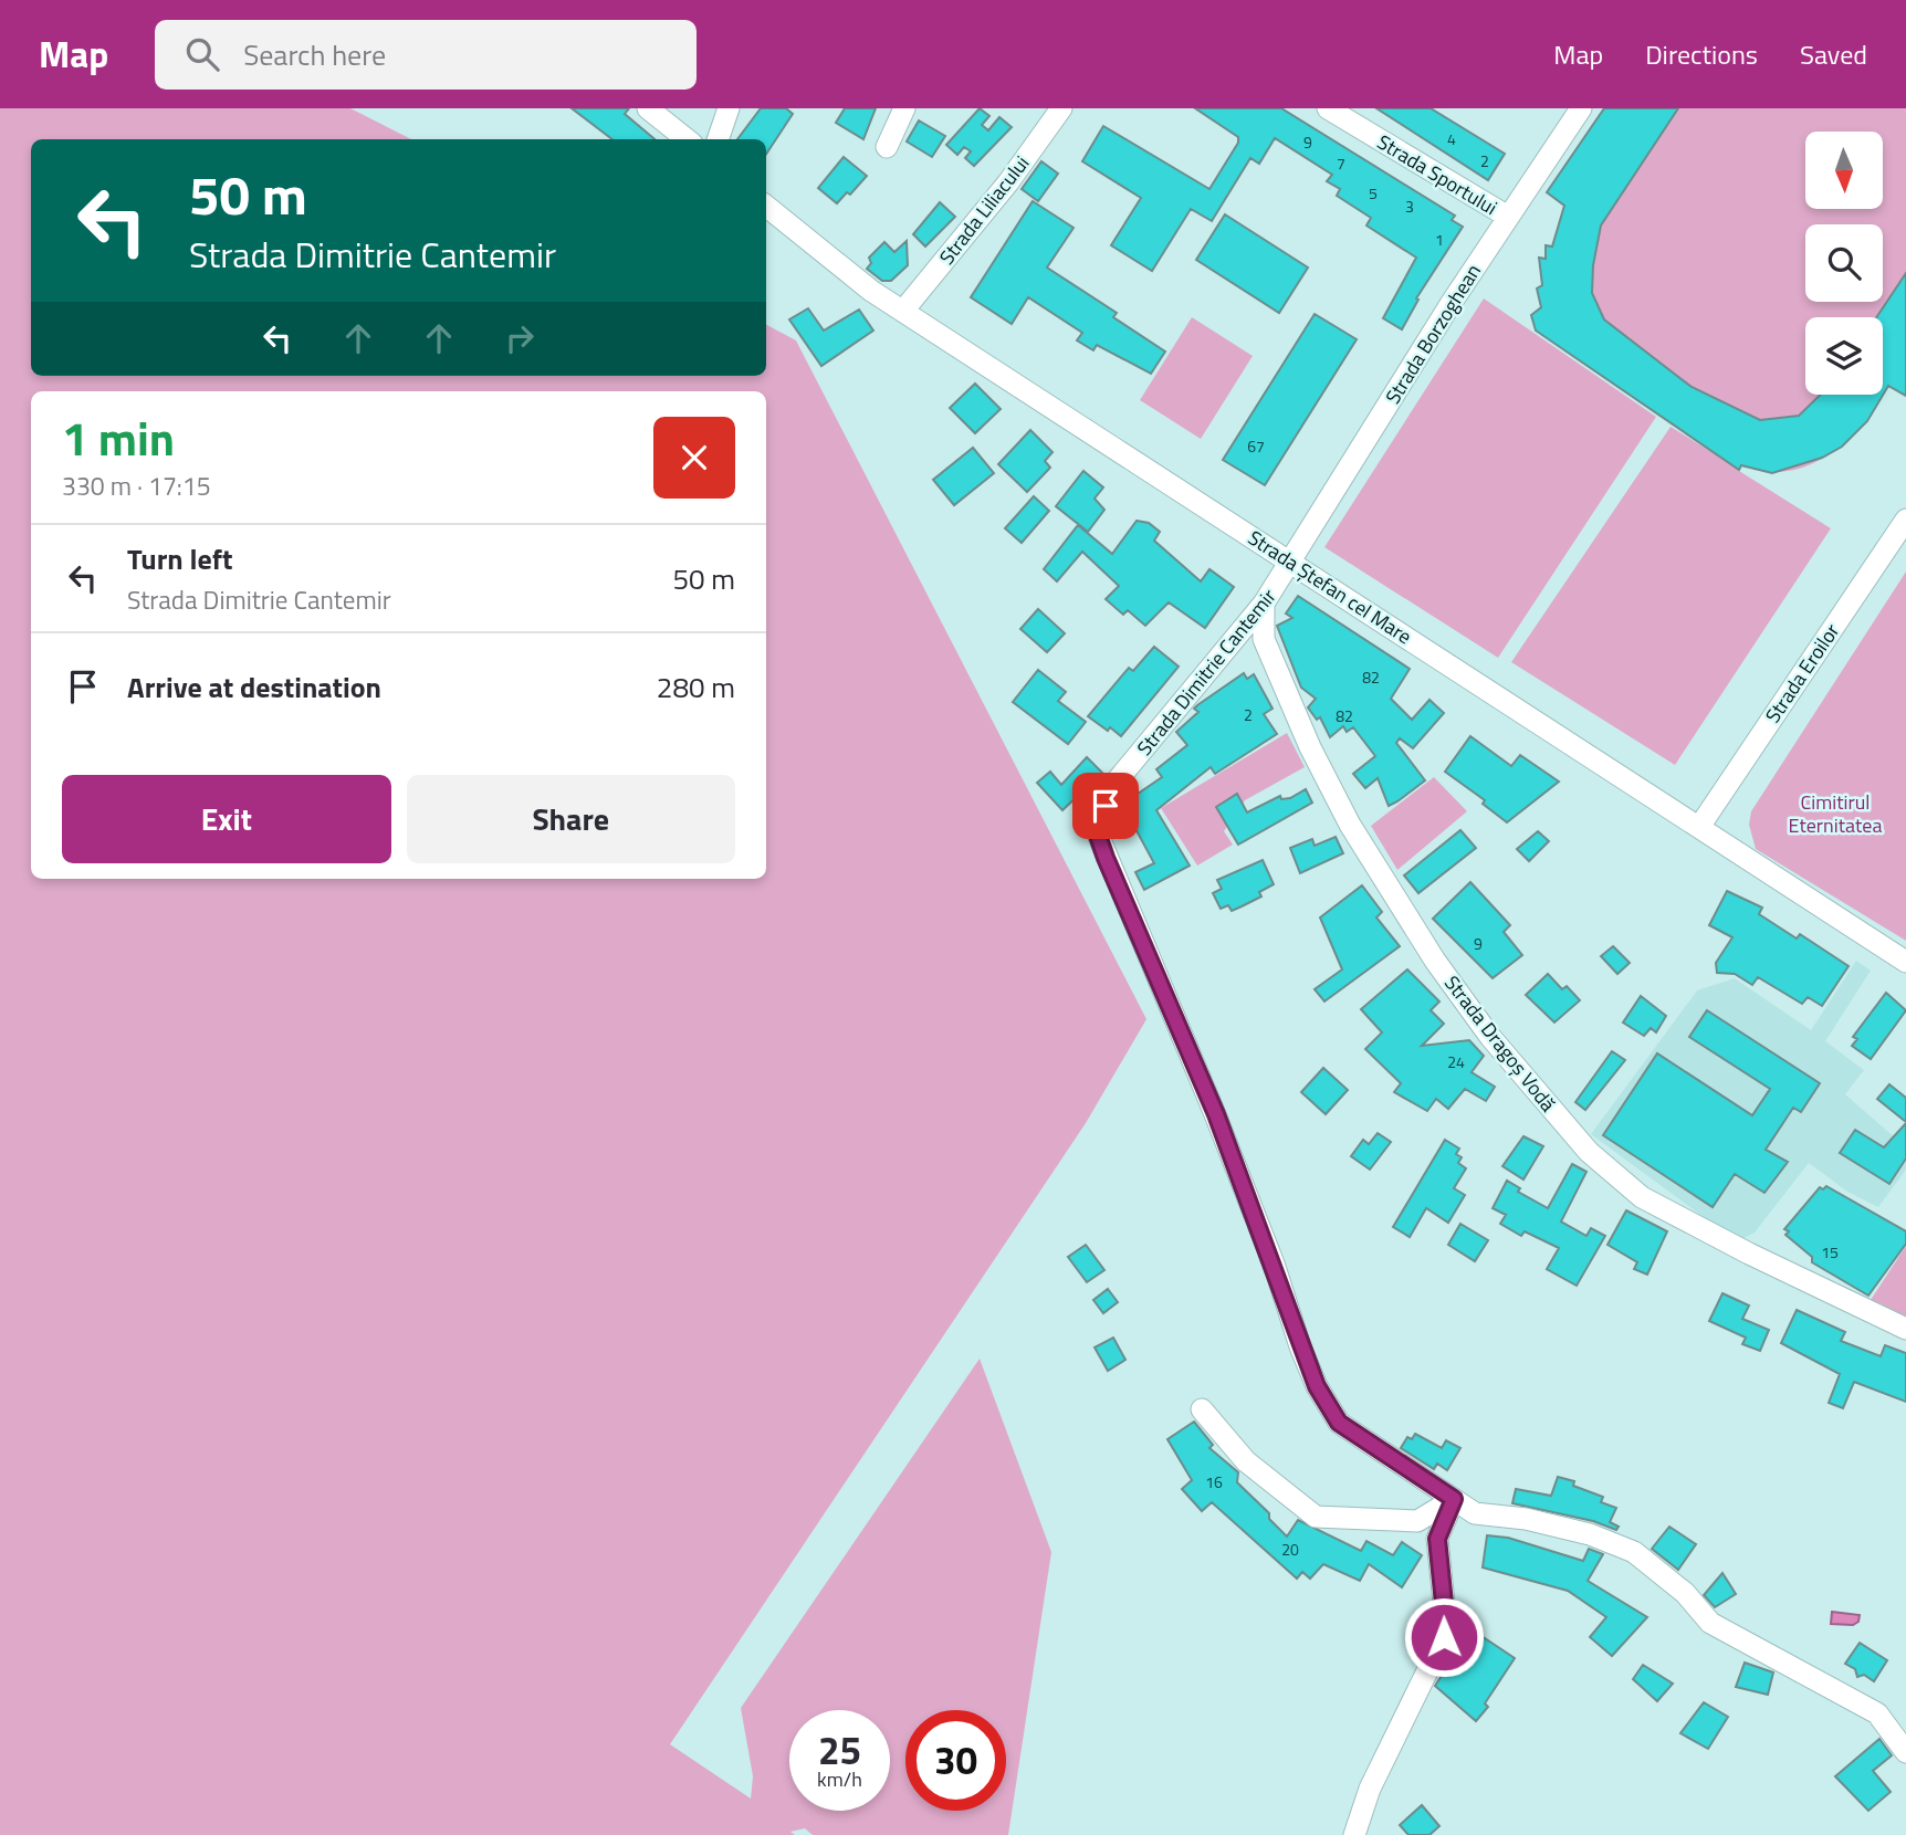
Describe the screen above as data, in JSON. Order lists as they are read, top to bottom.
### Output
{
  "streets": {
    "street": [
      "Strada Sportului",
      "Strada Liliacului",
      "Strada Borzoghean",
      "Strada Ștefan cel Mare",
      "Strada Dimitrie Cantemir",
      "Strada Eroilor",
      "Strada Dragoș Vodă"
    ]
  },
  "crossings": [
    ["Strada Sportului", "Strada Borzoghean"],
    ["Strada Liliacului", "Strada Ștefan cel Mare"],
    ["Strada Borzoghean", "Strada Ștefan cel Mare"],
    ["Strada Borzoghean", "Strada Dimitrie Cantemir"],
    ["Strada Ștefan cel Mare", "Strada Dimitrie Cantemir"],
    ["Strada Ștefan cel Mare", "Strada Eroilor"],
    ["Strada Dimitrie Cantemir", "Strada Dragoș Vodă"]
  ],
  "parks": ["Cimitirul Eternitatea"],
  "house_numbers": [
    "4",
    "9",
    "2",
    "7",
    "5",
    "3",
    "1",
    "67",
    "82",
    "2",
    "82",
    "9",
    "24",
    "15",
    "16",
    "20"
  ],
  "north": "bottom",
  "page": {
    "header": "Map",
    "search": "Search here",
    "nav": ["Map", "Directions", "Saved"],
    "turn": ["50 m", "Strada Dimitrie Cantemir"],
    "heading": ["1 min", "330 m · 17:15"],
    "list": [
      {
        "name": "Turn left",
        "note": "Strada Dimitrie Cantemir",
        "value": "50 m"
      },
      {
        "name": "Arrive at destination",
        "value": "280 m"
      }
    ],
    "buttons": ["Exit", "Share"],
    "speed": "25 km/h",
    "limit": "30"
  }
}
